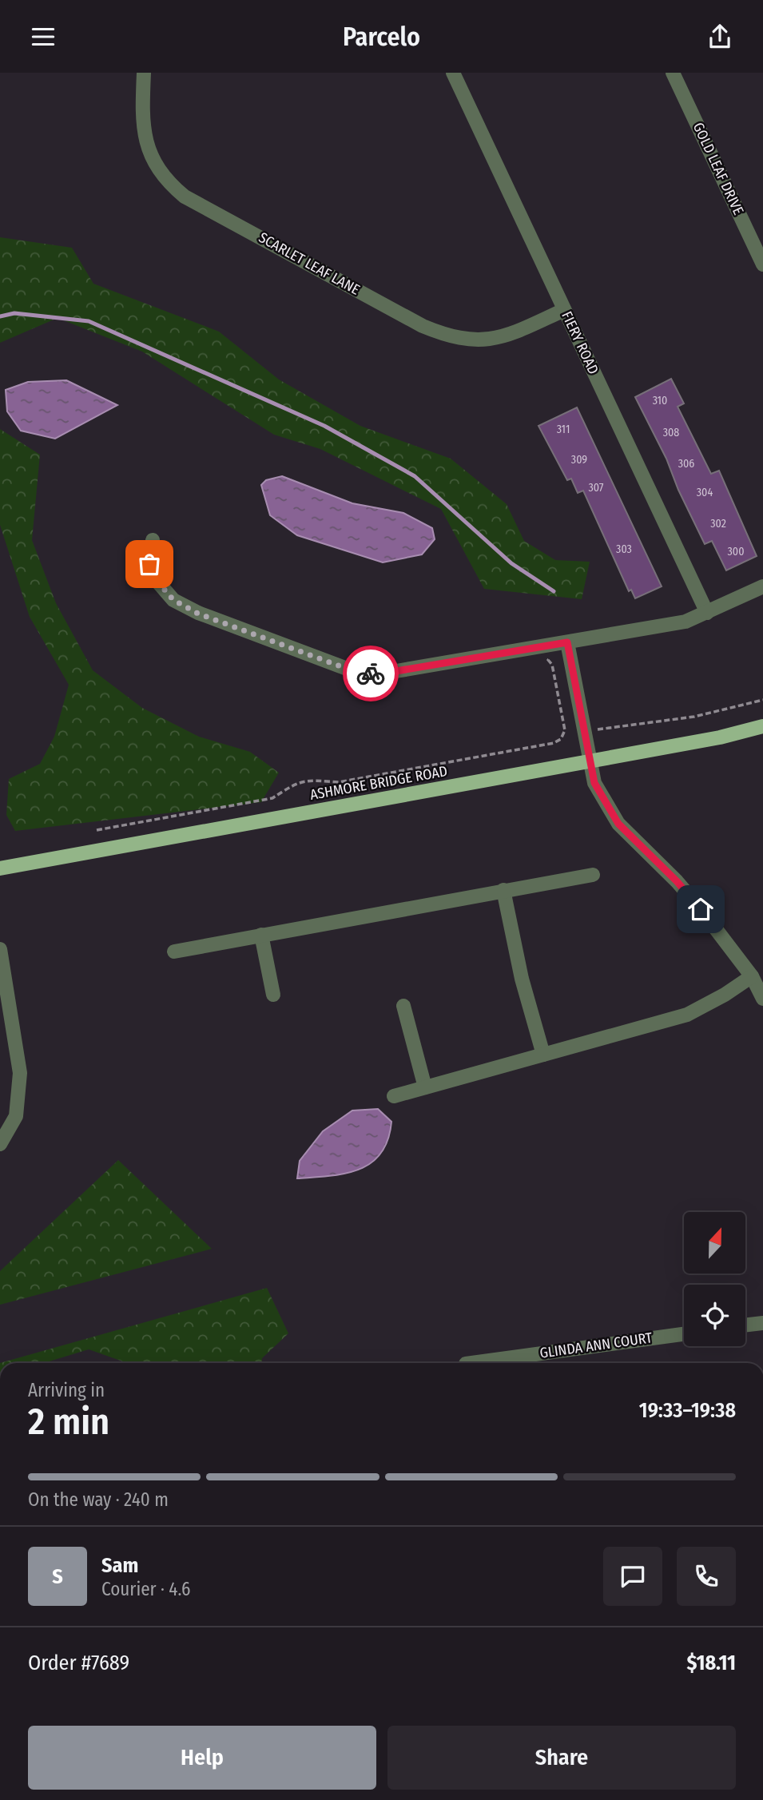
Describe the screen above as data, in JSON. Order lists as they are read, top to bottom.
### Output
{
  "streets": {
    "main road": ["ASHMORE BRIDGE ROAD"],
    "street": [
      "GOLD LEAF DRIVE",
      "SCARLET LEAF LANE",
      "FIERY ROAD",
      "GLINDA ANN COURT"
    ]
  },
  "crossings": [
    ["SCARLET LEAF LANE", "FIERY ROAD"]
  ],
  "house_numbers": [
    "310",
    "311",
    "308",
    "309",
    "306",
    "307",
    "304",
    "302",
    "303",
    "300"
  ],
  "north": "top",
  "page": {
    "header": "Parcelo",
    "heading": ["2 min", "Arriving in", "19:33–19:38"],
    "panel": [
      "Sam",
      "Courier · 4.6",
      "Order #7689",
      "$18.11"
    ],
    "bar": "On the way · 240 m",
    "round": "S",
    "buttons": ["Help", "Share"]
  }
}
